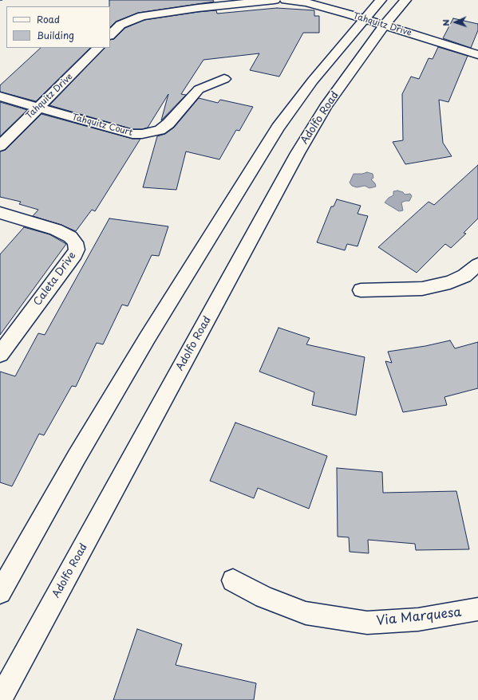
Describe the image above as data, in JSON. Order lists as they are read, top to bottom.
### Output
{
  "streets": {
    "main road": [
      "Tahquitz Drive",
      "Adolfo Road",
      "Tahquitz Court",
      "Caleta Drive",
      "Via Marquesa"
    ]
  },
  "crossings": [
    ["Tahquitz Drive", "Adolfo Road"],
    ["Tahquitz Drive", "Tahquitz Court"]
  ],
  "legend": ["Road", "Building"],
  "north": "left"
}
